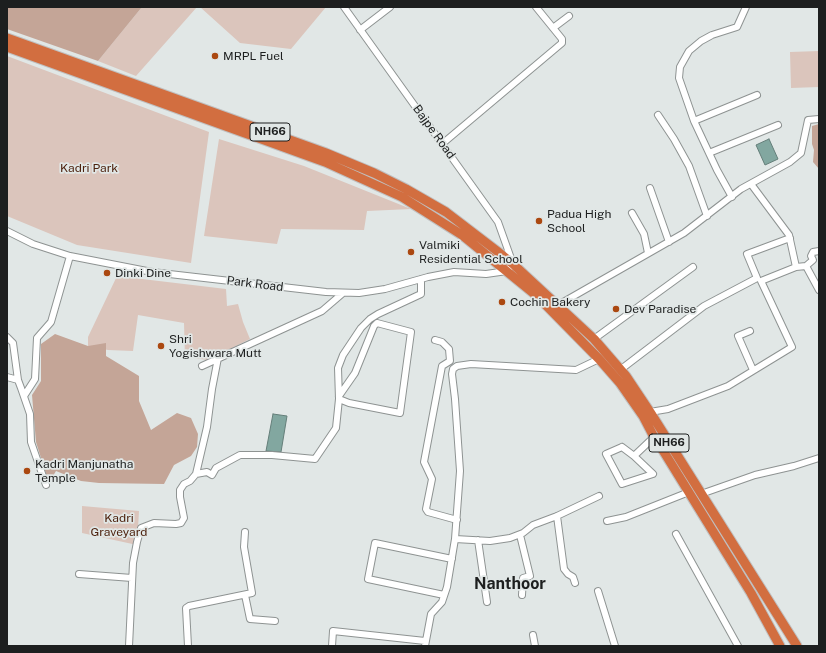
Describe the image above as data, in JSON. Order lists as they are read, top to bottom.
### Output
{
  "streets": {
    "highway": ["NH66"],
    "street": ["Bajpe Road", "Park Road"]
  },
  "crossings": [
    ["NH66", "Bajpe Road"],
    ["NH66", "Park Road"]
  ],
  "districts": ["Nanthoor"],
  "parks": ["Kadri Park", "Kadri Graveyard"],
  "places": [
    "MRPL Fuel",
    "Padua High School",
    "Valmiki Residential School",
    "Dinki Dine",
    "Cochin Bakery",
    "Dev Paradise",
    "Shri Yogishwara Mutt",
    "Kadri Manjunatha Temple"
  ]
}
